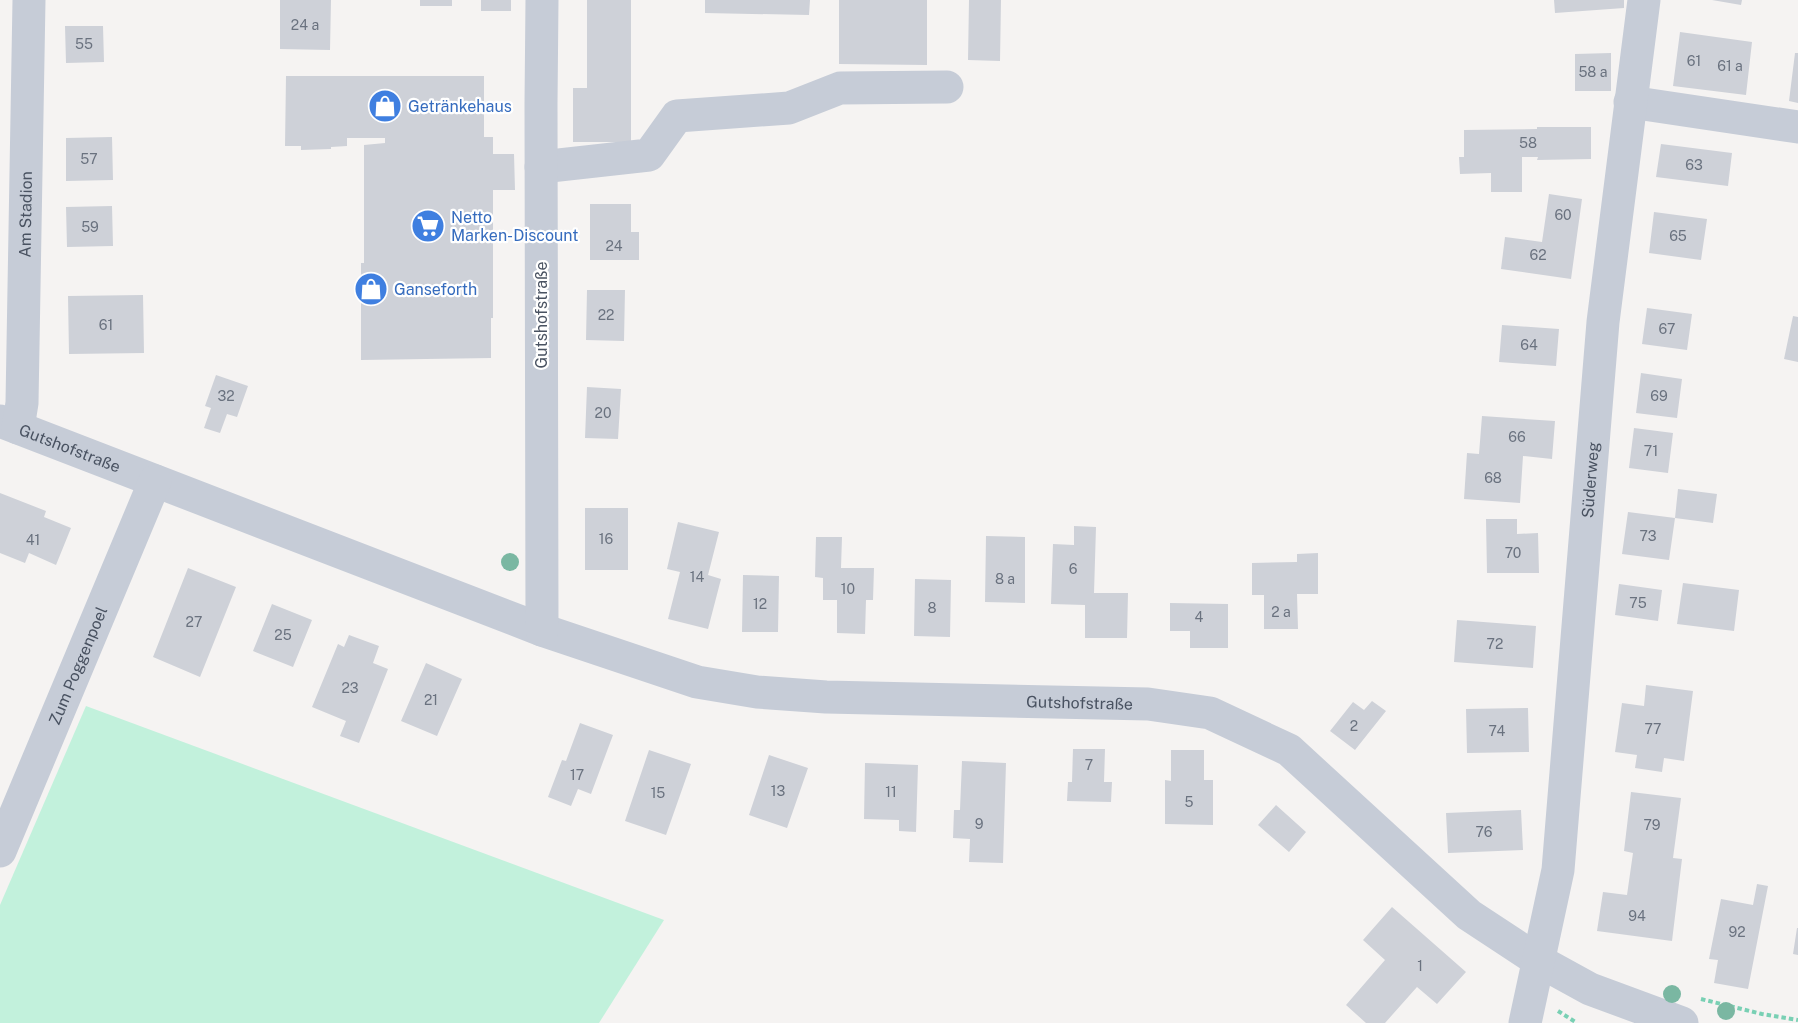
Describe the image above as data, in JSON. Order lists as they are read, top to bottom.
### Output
{
  "streets": {
    "street": [
      "Am Stadion",
      "Gutshofstraße",
      "Süderweg",
      "Zum Poggenpoel"
    ]
  },
  "crossings": [
    ["Am Stadion", "Gutshofstraße"],
    ["Gutshofstraße", "Süderweg"],
    ["Gutshofstraße", "Zum Poggenpoel"]
  ],
  "places": {
    "shop": ["Getränkehaus", "Ganseforth"],
    "supermarket": ["Netto Marken-Discount"]
  },
  "house_numbers": [
    "24 a",
    "55",
    "61",
    "61 a",
    "58 a",
    "58",
    "57",
    "63",
    "60",
    "59",
    "65",
    "24",
    "62",
    "22",
    "61",
    "67",
    "64",
    "32",
    "69",
    "20",
    "66",
    "71",
    "68",
    "73",
    "16",
    "41",
    "70",
    "6",
    "14",
    "8 a",
    "10",
    "75",
    "12",
    "8",
    "2 a",
    "4",
    "27",
    "25",
    "72",
    "23",
    "21",
    "2",
    "77",
    "74",
    "7",
    "17",
    "13",
    "11",
    "15",
    "5",
    "9",
    "79",
    "76",
    "94",
    "92",
    "1"
  ]
}
